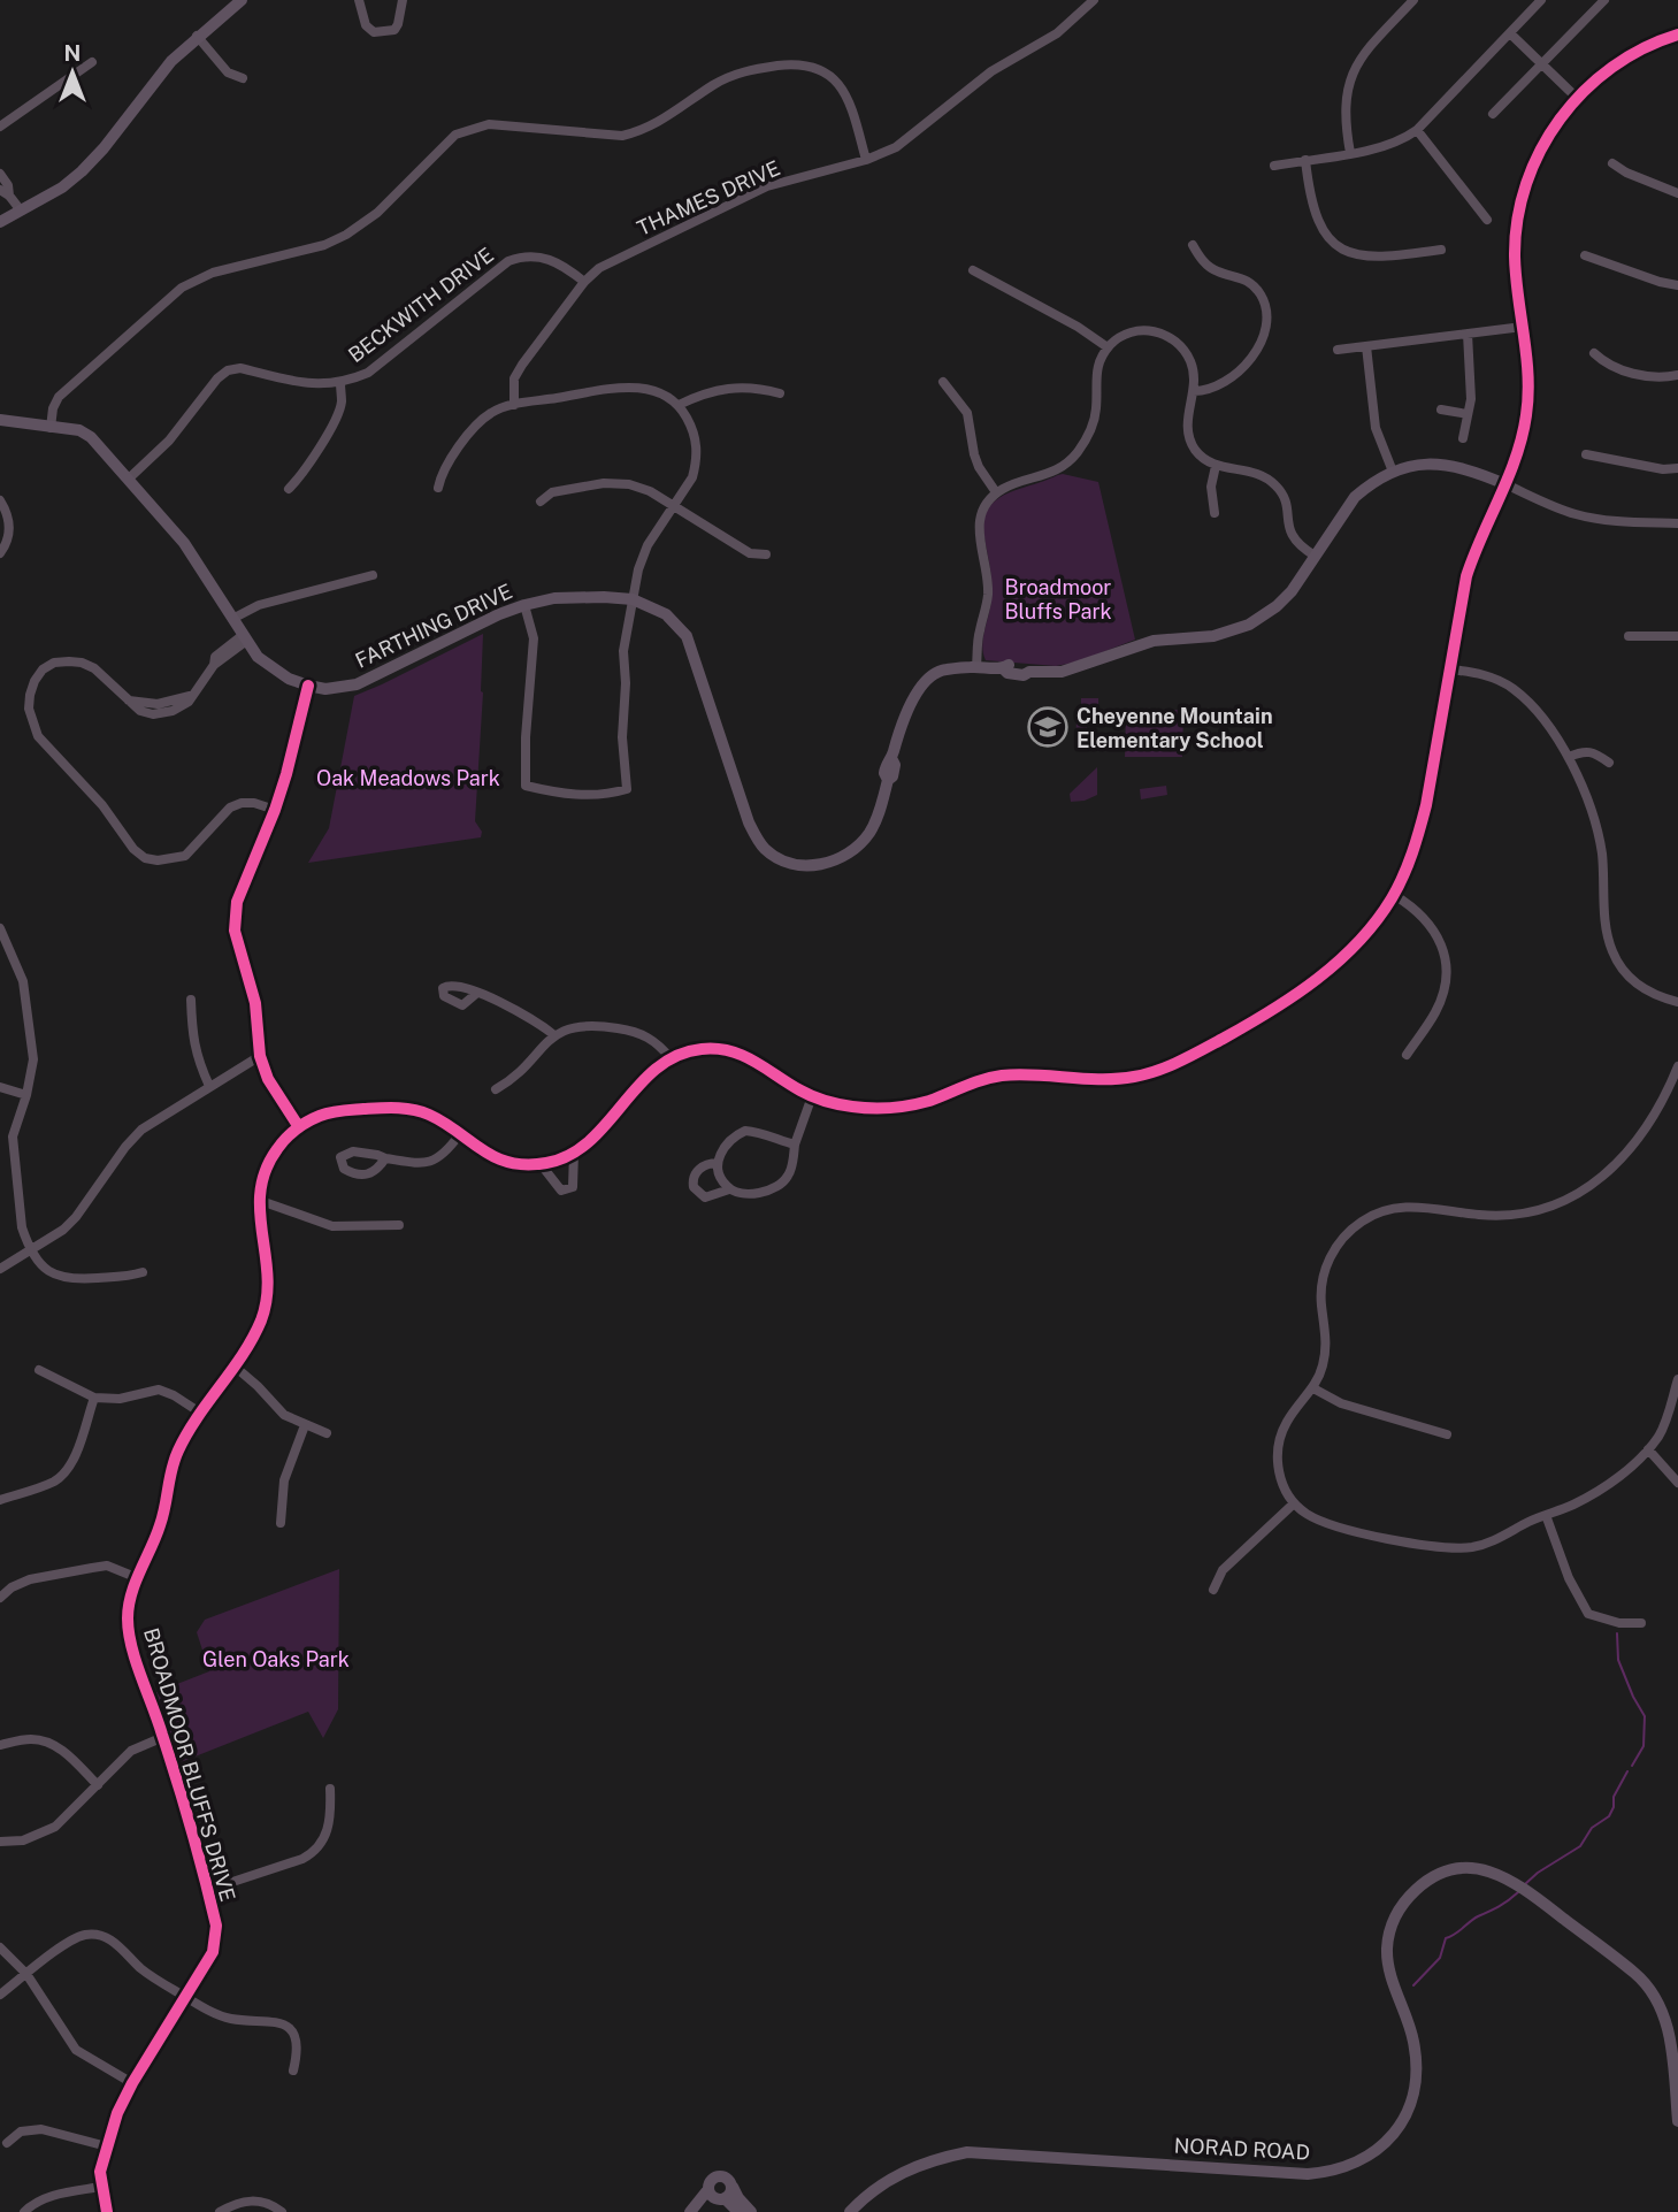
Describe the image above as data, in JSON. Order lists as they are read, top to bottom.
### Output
{
  "streets": {
    "street": [
      "THAMES DRIVE",
      "BECKWITH DRIVE",
      "FARTHING DRIVE",
      "BROADMOOR BLUFFS DRIVE",
      "NORAD ROAD"
    ]
  },
  "crossings": [
    ["THAMES DRIVE", "BECKWITH DRIVE"],
    ["BECKWITH DRIVE", "FARTHING DRIVE"],
    ["FARTHING DRIVE", "BROADMOOR BLUFFS DRIVE"]
  ],
  "parks": ["Broadmoor Bluffs Park", "Oak Meadows Park", "Glen Oaks Park"],
  "places": {
    "school or university": ["Cheyenne Mountain Elementary School"]
  },
  "north": "top"
}
